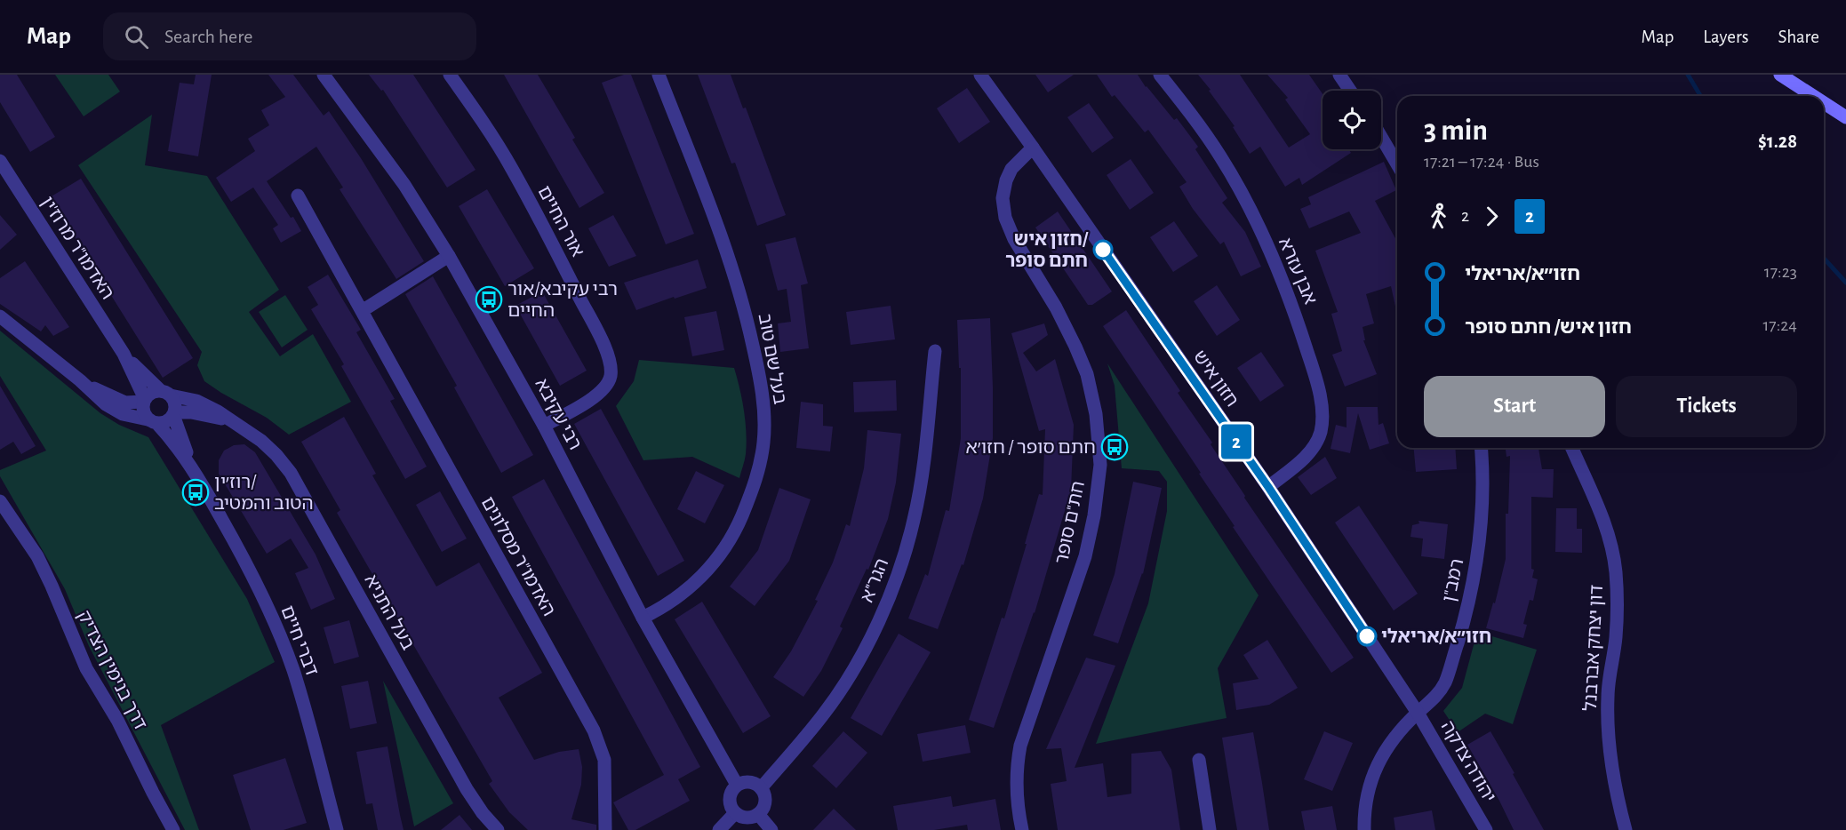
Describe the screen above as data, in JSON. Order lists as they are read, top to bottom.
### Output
{
  "streets": {
    "street": [
      "אור החיים",
      "האדמו\"ר מרוז'ין",
      "אבן עזרא",
      "בעל שם טוב",
      "חזון איש",
      "רבי עקיבא",
      "חת\"ם סופר",
      "האדמו\"ר מסלונים",
      "הגר\"א",
      "רמב\"ן",
      "בעל התניא",
      "דברי חיים",
      "דון יצחק אברבנל",
      "דרך בנימין הצדיק",
      "יהודה צדקה"
    ]
  },
  "crossings": [
    ["אור החיים", "רבי עקיבא"],
    ["האדמו\"ר מרוז'ין", "בעל התניא"],
    ["האדמו\"ר מרוז'ין", "דברי חיים"],
    ["אבן עזרא", "חזון איש"],
    ["בעל שם טוב", "רבי עקיבא"],
    ["חזון איש", "חת\"ם סופר"],
    ["חזון איש", "רמב\"ן"],
    ["חזון איש", "יהודה צדקה"],
    ["רבי עקיבא", "הגר\"א"],
    ["רמב\"ן", "יהודה צדקה"],
    ["בעל התניא", "דברי חיים"]
  ],
  "places": {
    "other": ["חזון איש/ חתם סופר", "חזו״א/אריאלי"],
    "bus stop": ["רבי עקיבא/אור החיים", "חתם סופר / חזו׳א", "רוז׳ין/ הטוב והמטיב"]
  },
  "lines": ["bus line 2"],
  "page": {
    "header": "Map",
    "search": "Search here",
    "nav": ["Map", "Layers", "Share"],
    "on_map": "2",
    "heading": ["3 min", "17:21 – 17:24 · Bus", "$1.28"],
    "legs": ["2", "2"],
    "list": [
      {
        "name": "חזו״א/אריאלי",
        "value": "17:23"
      },
      {
        "name": "חזון איש/ חתם סופר",
        "value": "17:24"
      }
    ],
    "buttons": ["Start", "Tickets"]
  }
}
